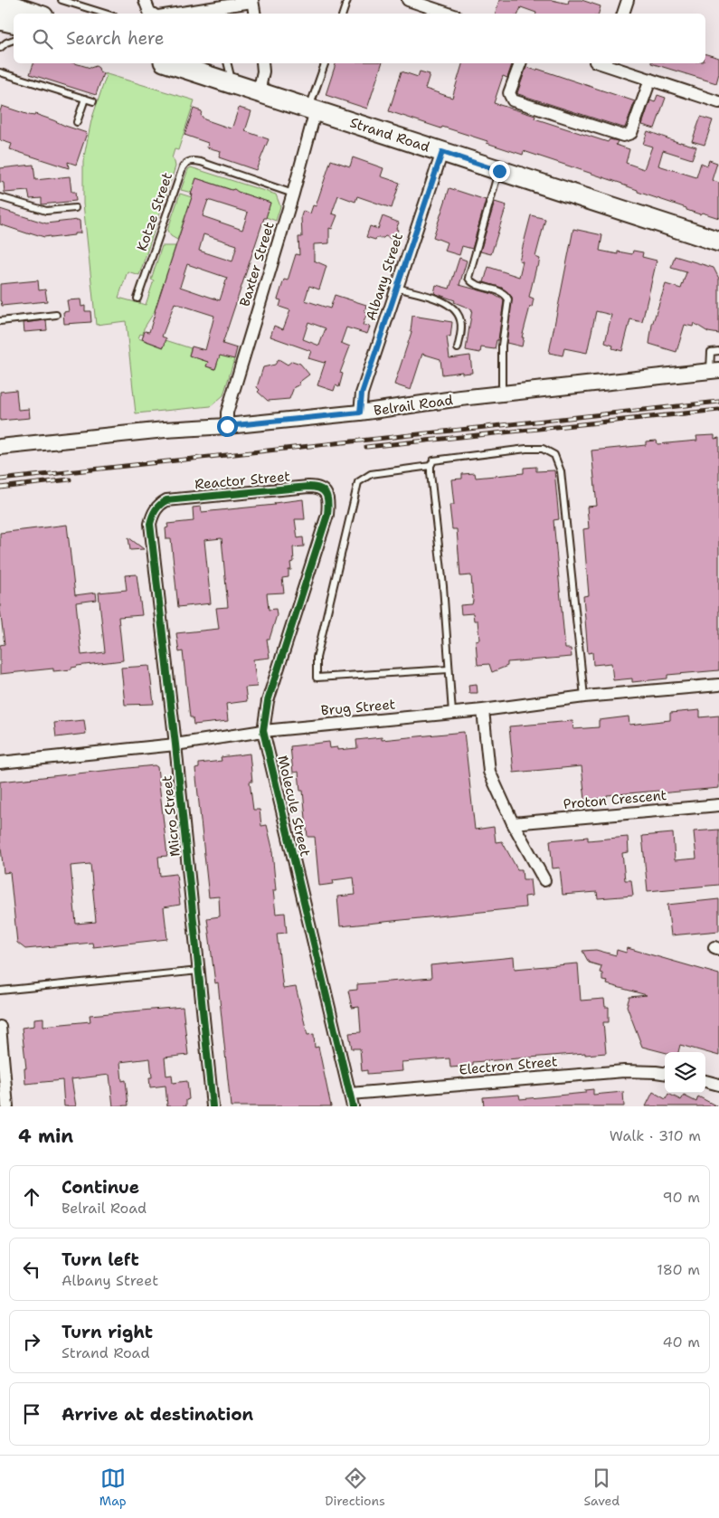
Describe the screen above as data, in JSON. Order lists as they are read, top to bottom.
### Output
{
  "streets": {
    "main road": ["Strand Road"],
    "street": [
      "Baxter Street",
      "Albany Street",
      "Belrail Road",
      "Reactor Street",
      "Brug Street",
      "Proton Crescent",
      "Molecule Street",
      "Micro Street",
      "Electron Street"
    ],
    "lane": ["Kotze Street"]
  },
  "crossings": [
    ["Strand Road", "Baxter Street"],
    ["Strand Road", "Albany Street"],
    ["Kotze Street", "Baxter Street"],
    ["Baxter Street", "Belrail Road"],
    ["Albany Street", "Belrail Road"],
    ["Reactor Street", "Molecule Street"],
    ["Reactor Street", "Micro Street"],
    ["Brug Street", "Molecule Street"],
    ["Brug Street", "Micro Street"],
    ["Molecule Street", "Electron Street"]
  ],
  "page": {
    "search": "Search here",
    "heading": ["4 min", "Walk · 310 m"],
    "list": [
      ["Continue", "Belrail Road", "90 m"],
      ["Turn left", "Albany Street", "180 m"],
      ["Turn right", "Strand Road", "40 m"],
      "Arrive at destination"
    ],
    "nav": ["Map", "Directions", "Saved"]
  }
}
